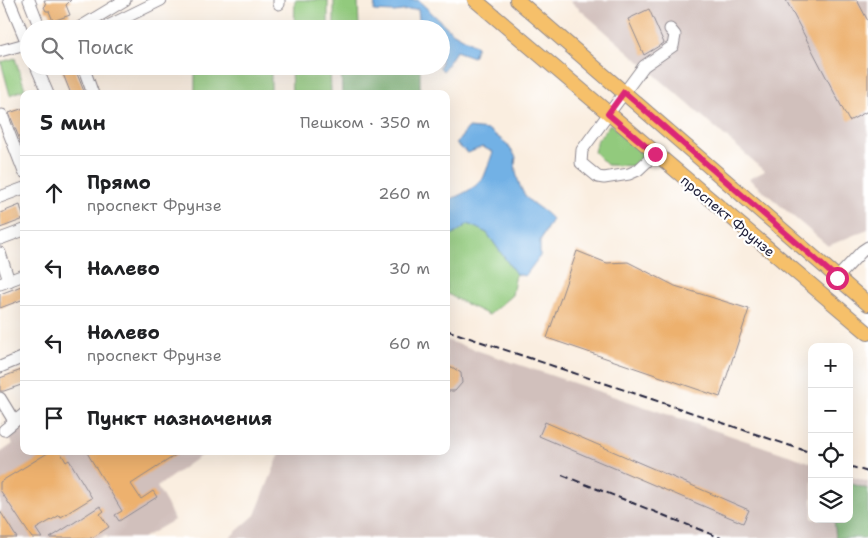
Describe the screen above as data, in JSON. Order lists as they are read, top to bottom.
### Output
{
  "streets": {
    "main road": ["проспект Фрунзе"]
  },
  "page": {
    "search": "Поиск",
    "heading": ["5 мин", "Пешком · 350 m"],
    "list": [
      ["Прямо", "проспект Фрунзе", "260 m"],
      ["Налево", "30 m"],
      ["Налево", "проспект Фрунзе", "60 m"],
      "Пункт назначения"
    ],
    "map_buttons": ["+", "−"]
  }
}
